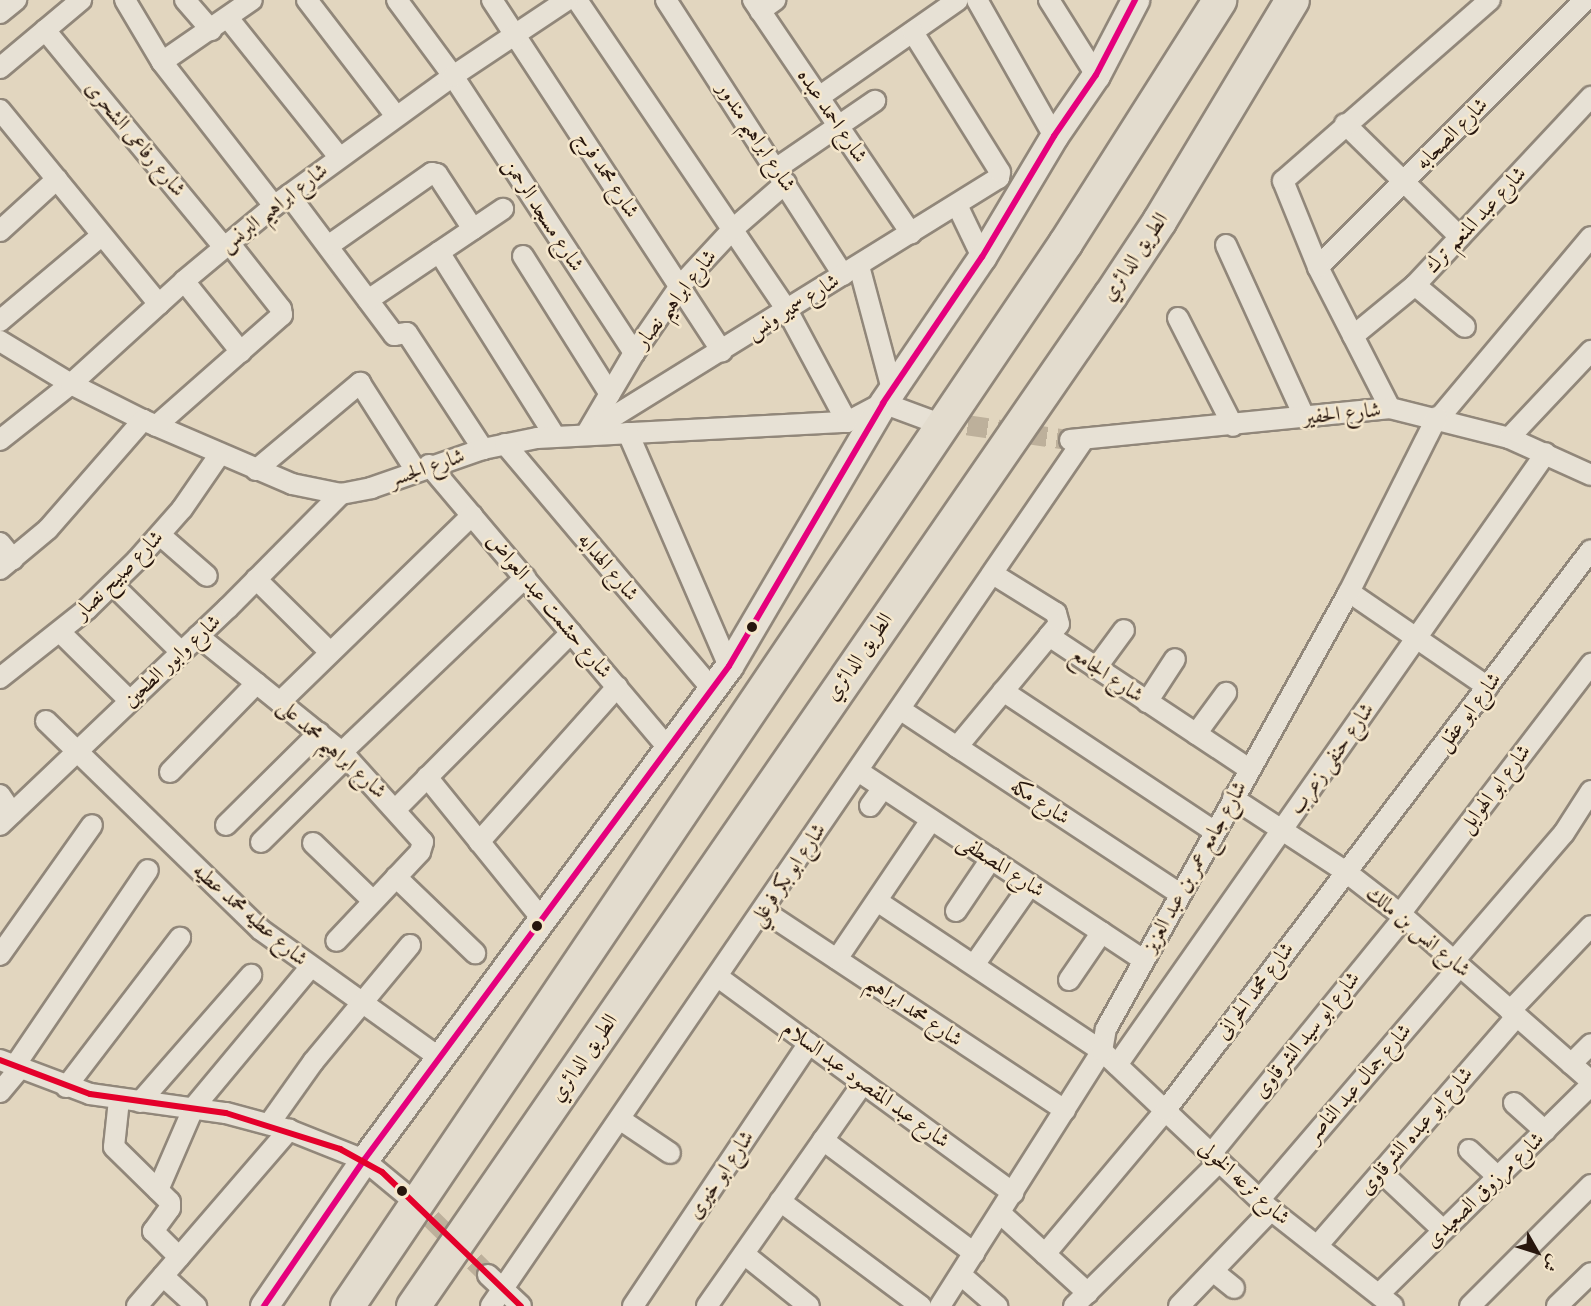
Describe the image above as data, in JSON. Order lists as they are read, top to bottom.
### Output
{
  "streets": {
    "highway": ["الطريق الدائري"],
    "street": [
      "شارع احمد عبده",
      "شارع الصحابه",
      "شارع ابراهيم مندور",
      "شارع رفاعى الشحرى",
      "شارع محمد فرج",
      "شارع ابراهيم البرنس",
      "شارع مسجد الرحمن",
      "شارع عبد المنعم ترك",
      "شارع ابراهيم نصار",
      "شارع سمير ونس",
      "شارع الحفير",
      "شارع الجسر",
      "شارع الهدايه",
      "شارع صبيح نصار",
      "شارع حشمت عبد العواض",
      "شارع وابور الطحين",
      "شارع الجامع",
      "شارع ابو عقل",
      "شارع ابراهيم محمد على",
      "شارع حنفى زعرب",
      "شارع ابو الهوايل",
      "شارع مكه",
      "شارع المصطفى",
      "شارع جامع عمر بن عبد العزيز",
      "شارع ابو بكر فرغلي",
      "شارع عطيه محمد عطيه",
      "شارع انس بن مالك",
      "شارع محمد الحرانى",
      "شارع محمد ابراهيم",
      "شارع ابو سيد الشرقاوى",
      "شارع جمال عبد الناصر",
      "شارع عبد المقصود عبد السلام",
      "شارع ابو عبده الشرقاوى",
      "شارع ابو خيرى",
      "شارع ترعه الخولى",
      "شارع مرزوق الصعيدى"
    ]
  },
  "crossings": [
    ["شارع احمد عبده", "شارع ابراهيم نصار"],
    ["شارع احمد عبده", "شارع سمير ونس"],
    ["شارع ابراهيم مندور", "شارع ابراهيم نصار"],
    ["شارع ابراهيم مندور", "شارع سمير ونس"],
    ["شارع ابراهيم مندور", "شارع الجسر"],
    ["شارع رفاعى الشحرى", "شارع ابراهيم البرنس"],
    ["شارع محمد فرج", "شارع ابراهيم البرنس"],
    ["شارع محمد فرج", "شارع ابراهيم نصار"],
    ["شارع محمد فرج", "شارع سمير ونس"],
    ["شارع ابراهيم البرنس", "شارع مسجد الرحمن"],
    ["شارع ابراهيم البرنس", "شارع الجسر"],
    ["شارع مسجد الرحمن", "شارع ابراهيم نصار"],
    ["شارع ابراهيم نصار", "شارع سمير ونس"],
    ["شارع ابراهيم نصار", "شارع الجسر"],
    ["شارع سمير ونس", "شارع الجسر"],
    ["شارع الحفير", "شارع حنفى زعرب"],
    ["شارع الحفير", "شارع جامع عمر بن عبد العزيز"],
    ["شارع الحفير", "شارع ابو بكر فرغلي"],
    ["شارع الجسر", "شارع الهدايه"],
    ["شارع الجسر", "شارع صبيح نصار"],
    ["شارع الجسر", "شارع حشمت عبد العواض"],
    ["شارع الجسر", "شارع وابور الطحين"],
    ["شارع وابور الطحين", "شارع ابراهيم محمد على"],
    ["شارع وابور الطحين", "شارع عطيه محمد عطيه"],
    ["شارع الجامع", "شارع جامع عمر بن عبد العزيز"],
    ["شارع الجامع", "شارع ابو بكر فرغلي"],
    ["شارع ابو عقل", "شارع انس بن مالك"],
    ["شارع ابو عقل", "شارع محمد الحرانى"],
    ["شارع حنفى زعرب", "شارع انس بن مالك"],
    ["شارع حنفى زعرب", "شارع ترعه الخولى"],
    ["شارع ابو الهوايل", "شارع انس بن مالك"],
    ["شارع ابو الهوايل", "شارع ابو سيد الشرقاوى"],
    ["شارع مكه", "شارع جامع عمر بن عبد العزيز"],
    ["شارع مكه", "شارع ابو بكر فرغلي"],
    ["شارع المصطفى", "شارع جامع عمر بن عبد العزيز"],
    ["شارع المصطفى", "شارع ابو بكر فرغلي"],
    ["شارع جامع عمر بن عبد العزيز", "شارع انس بن مالك"],
    ["شارع جامع عمر بن عبد العزيز", "شارع محمد ابراهيم"],
    ["شارع جامع عمر بن عبد العزيز", "شارع عبد المقصود عبد السلام"],
    ["شارع جامع عمر بن عبد العزيز", "شارع ترعه الخولى"],
    ["شارع ابو بكر فرغلي", "شارع محمد ابراهيم"],
    ["شارع ابو بكر فرغلي", "شارع عبد المقصود عبد السلام"],
    ["شارع انس بن مالك", "شارع محمد الحرانى"],
    ["شارع انس بن مالك", "شارع ابو سيد الشرقاوى"],
    ["شارع انس بن مالك", "شارع جمال عبد الناصر"],
    ["شارع انس بن مالك", "شارع ابو عبده الشرقاوى"],
    ["شارع محمد الحرانى", "شارع ترعه الخولى"],
    ["شارع ابو سيد الشرقاوى", "شارع ترعه الخولى"],
    ["شارع جمال عبد الناصر", "شارع ترعه الخولى"],
    ["شارع عبد المقصود عبد السلام", "شارع ابو خيرى"],
    ["شارع ابو عبده الشرقاوى", "شارع ترعه الخولى"],
    ["شارع ترعه الخولى", "شارع مرزوق الصعيدى"]
  ],
  "north": "bottom right"
}
